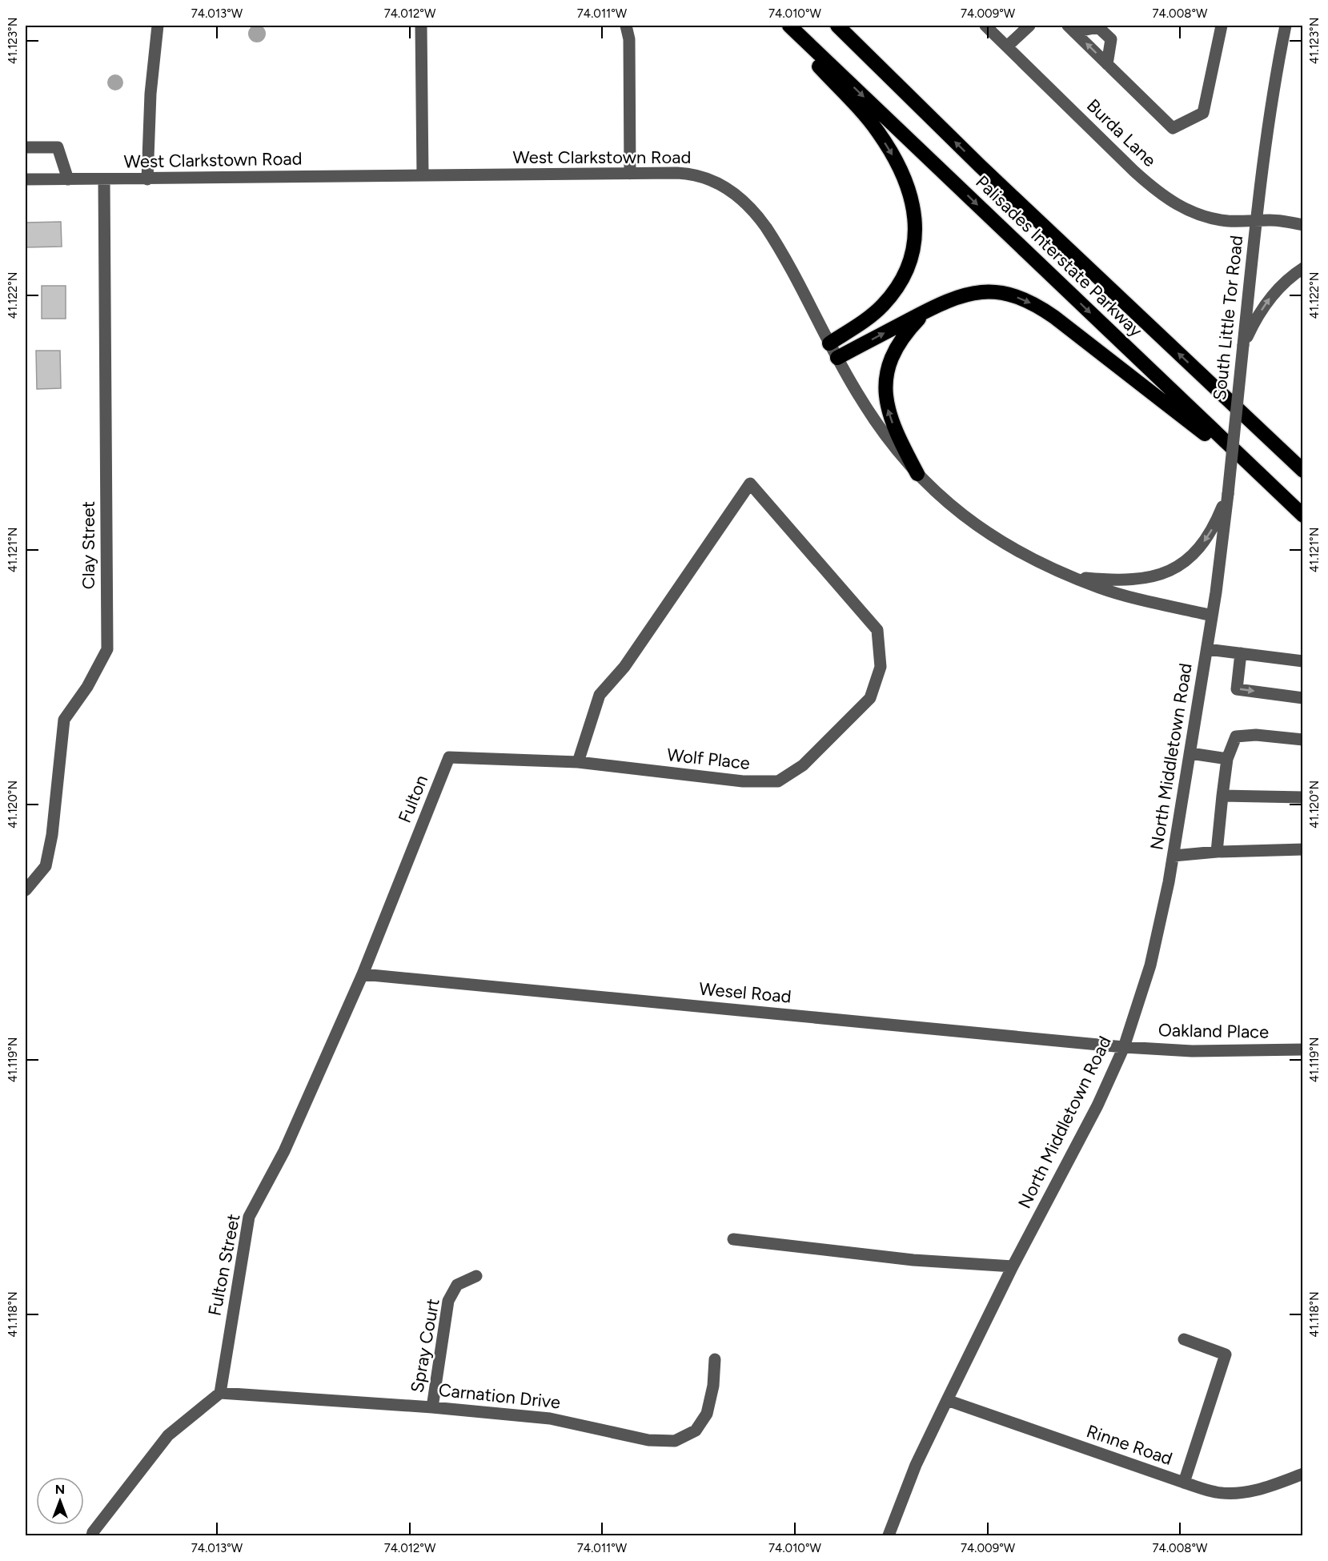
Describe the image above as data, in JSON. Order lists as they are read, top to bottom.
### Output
{
  "streets": {
    "highway": ["Palisades Interstate Parkway"],
    "street": [
      "Burda Lane",
      "West Clarkstown Road",
      "South Little Tor Road",
      "Clay Street",
      "North Middletown Road",
      "Wolf Place",
      "Fulton",
      "Wesel Road",
      "Oakland Place",
      "Fulton Street",
      "Spray Court",
      "Carnation Drive",
      "Rinne Road"
    ]
  },
  "crossings": [
    ["Burda Lane", "South Little Tor Road"],
    ["West Clarkstown Road", "South Little Tor Road"],
    ["West Clarkstown Road", "Clay Street"],
    ["West Clarkstown Road", "North Middletown Road"],
    ["South Little Tor Road", "North Middletown Road"],
    ["North Middletown Road", "Wesel Road"],
    ["North Middletown Road", "Oakland Place"],
    ["North Middletown Road", "Rinne Road"],
    ["Wolf Place", "Fulton"],
    ["Fulton", "Wesel Road"],
    ["Fulton", "Fulton Street"],
    ["Wesel Road", "Oakland Place"],
    ["Wesel Road", "Fulton Street"],
    ["Fulton Street", "Carnation Drive"],
    ["Spray Court", "Carnation Drive"]
  ],
  "north": "top",
  "coordinates": [
    "74.013°W",
    "74.012°W",
    "74.011°W",
    "74.010°W",
    "74.009°W",
    "74.008°W",
    "41.123°N",
    "41.122°N",
    "41.121°N",
    "41.120°N",
    "41.119°N",
    "41.118°N"
  ]
}
